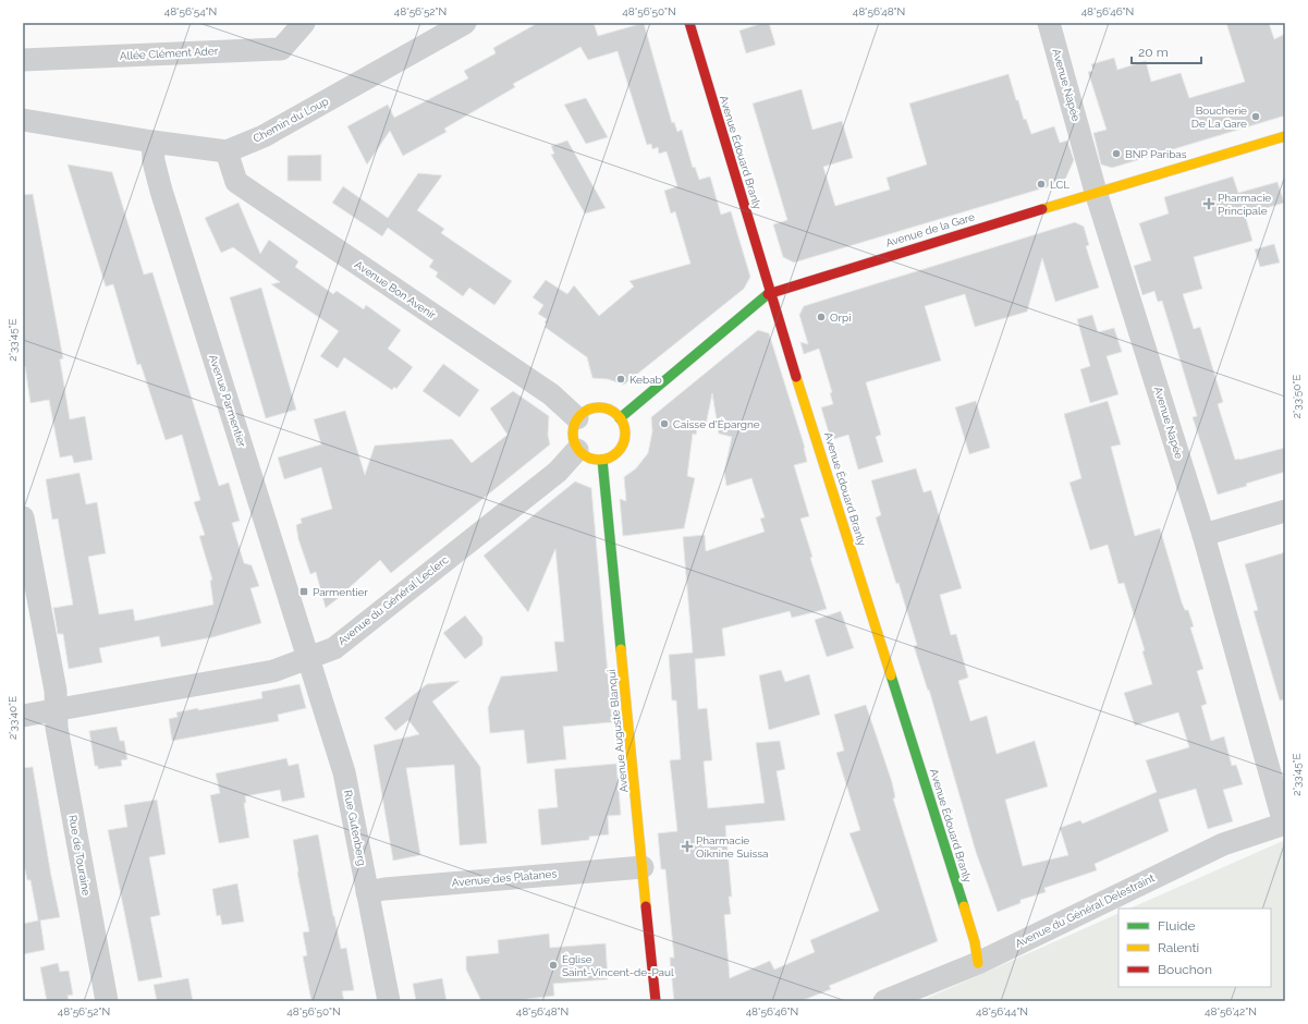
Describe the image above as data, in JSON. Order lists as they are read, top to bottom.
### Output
{
  "streets": {
    "street": [
      "Allée Clément Ader",
      "Avenue Napée",
      "Chemin du Loup",
      "Avenue Édouard Branly",
      "Avenue de la Gare",
      "Avenue Bon Avenir",
      "Avenue Parmentier",
      "Avenue du Général Leclerc",
      "Avenue Auguste Blanqui",
      "Rue Gutenberg",
      "Rue de Touraine",
      "Avenue des Platanes",
      "Avenue du Général Delestraint"
    ]
  },
  "crossings": [
    ["Avenue Napée", "Avenue de la Gare"],
    ["Avenue Napée", "Avenue du Général Delestraint"],
    ["Chemin du Loup", "Avenue Bon Avenir"],
    ["Chemin du Loup", "Avenue Parmentier"],
    ["Avenue Édouard Branly", "Avenue de la Gare"],
    ["Avenue Édouard Branly", "Avenue du Général Delestraint"],
    ["Avenue de la Gare", "Avenue Bon Avenir"],
    ["Avenue de la Gare", "Avenue du Général Leclerc"],
    ["Avenue de la Gare", "Avenue Auguste Blanqui"],
    ["Avenue Bon Avenir", "Avenue du Général Leclerc"],
    ["Avenue Bon Avenir", "Avenue Auguste Blanqui"],
    ["Avenue Parmentier", "Avenue du Général Leclerc"],
    ["Avenue Parmentier", "Rue Gutenberg"],
    ["Avenue du Général Leclerc", "Avenue Auguste Blanqui"],
    ["Avenue du Général Leclerc", "Rue Gutenberg"],
    ["Avenue du Général Leclerc", "Rue de Touraine"],
    ["Avenue Auguste Blanqui", "Avenue des Platanes"],
    ["Rue Gutenberg", "Avenue des Platanes"]
  ],
  "places": {
    "other": [
      "Boucherie De La Gare",
      "BNP Paribas",
      "LCL",
      "Orpi",
      "Kebab",
      "Caisse d'Épargne",
      "Église Saint-Vincent-de-Paul"
    ],
    "health": ["Pharmacie Principale", "Pharmacie Oiknine Suissa"],
    "transit": ["Parmentier"]
  },
  "legend": ["Fluide", "Ralenti", "Bouchon"],
  "scale_bar": "20 m",
  "coordinates": [
    "48°56'54\"N",
    "48°56'52\"N",
    "48°56'50\"N",
    "48°56'48\"N",
    "48°56'46\"N",
    "2°33'45\"E",
    "2°33'50\"E",
    "2°33'40\"E",
    "48°56'44\"N",
    "48°56'42\"N"
  ]
}
